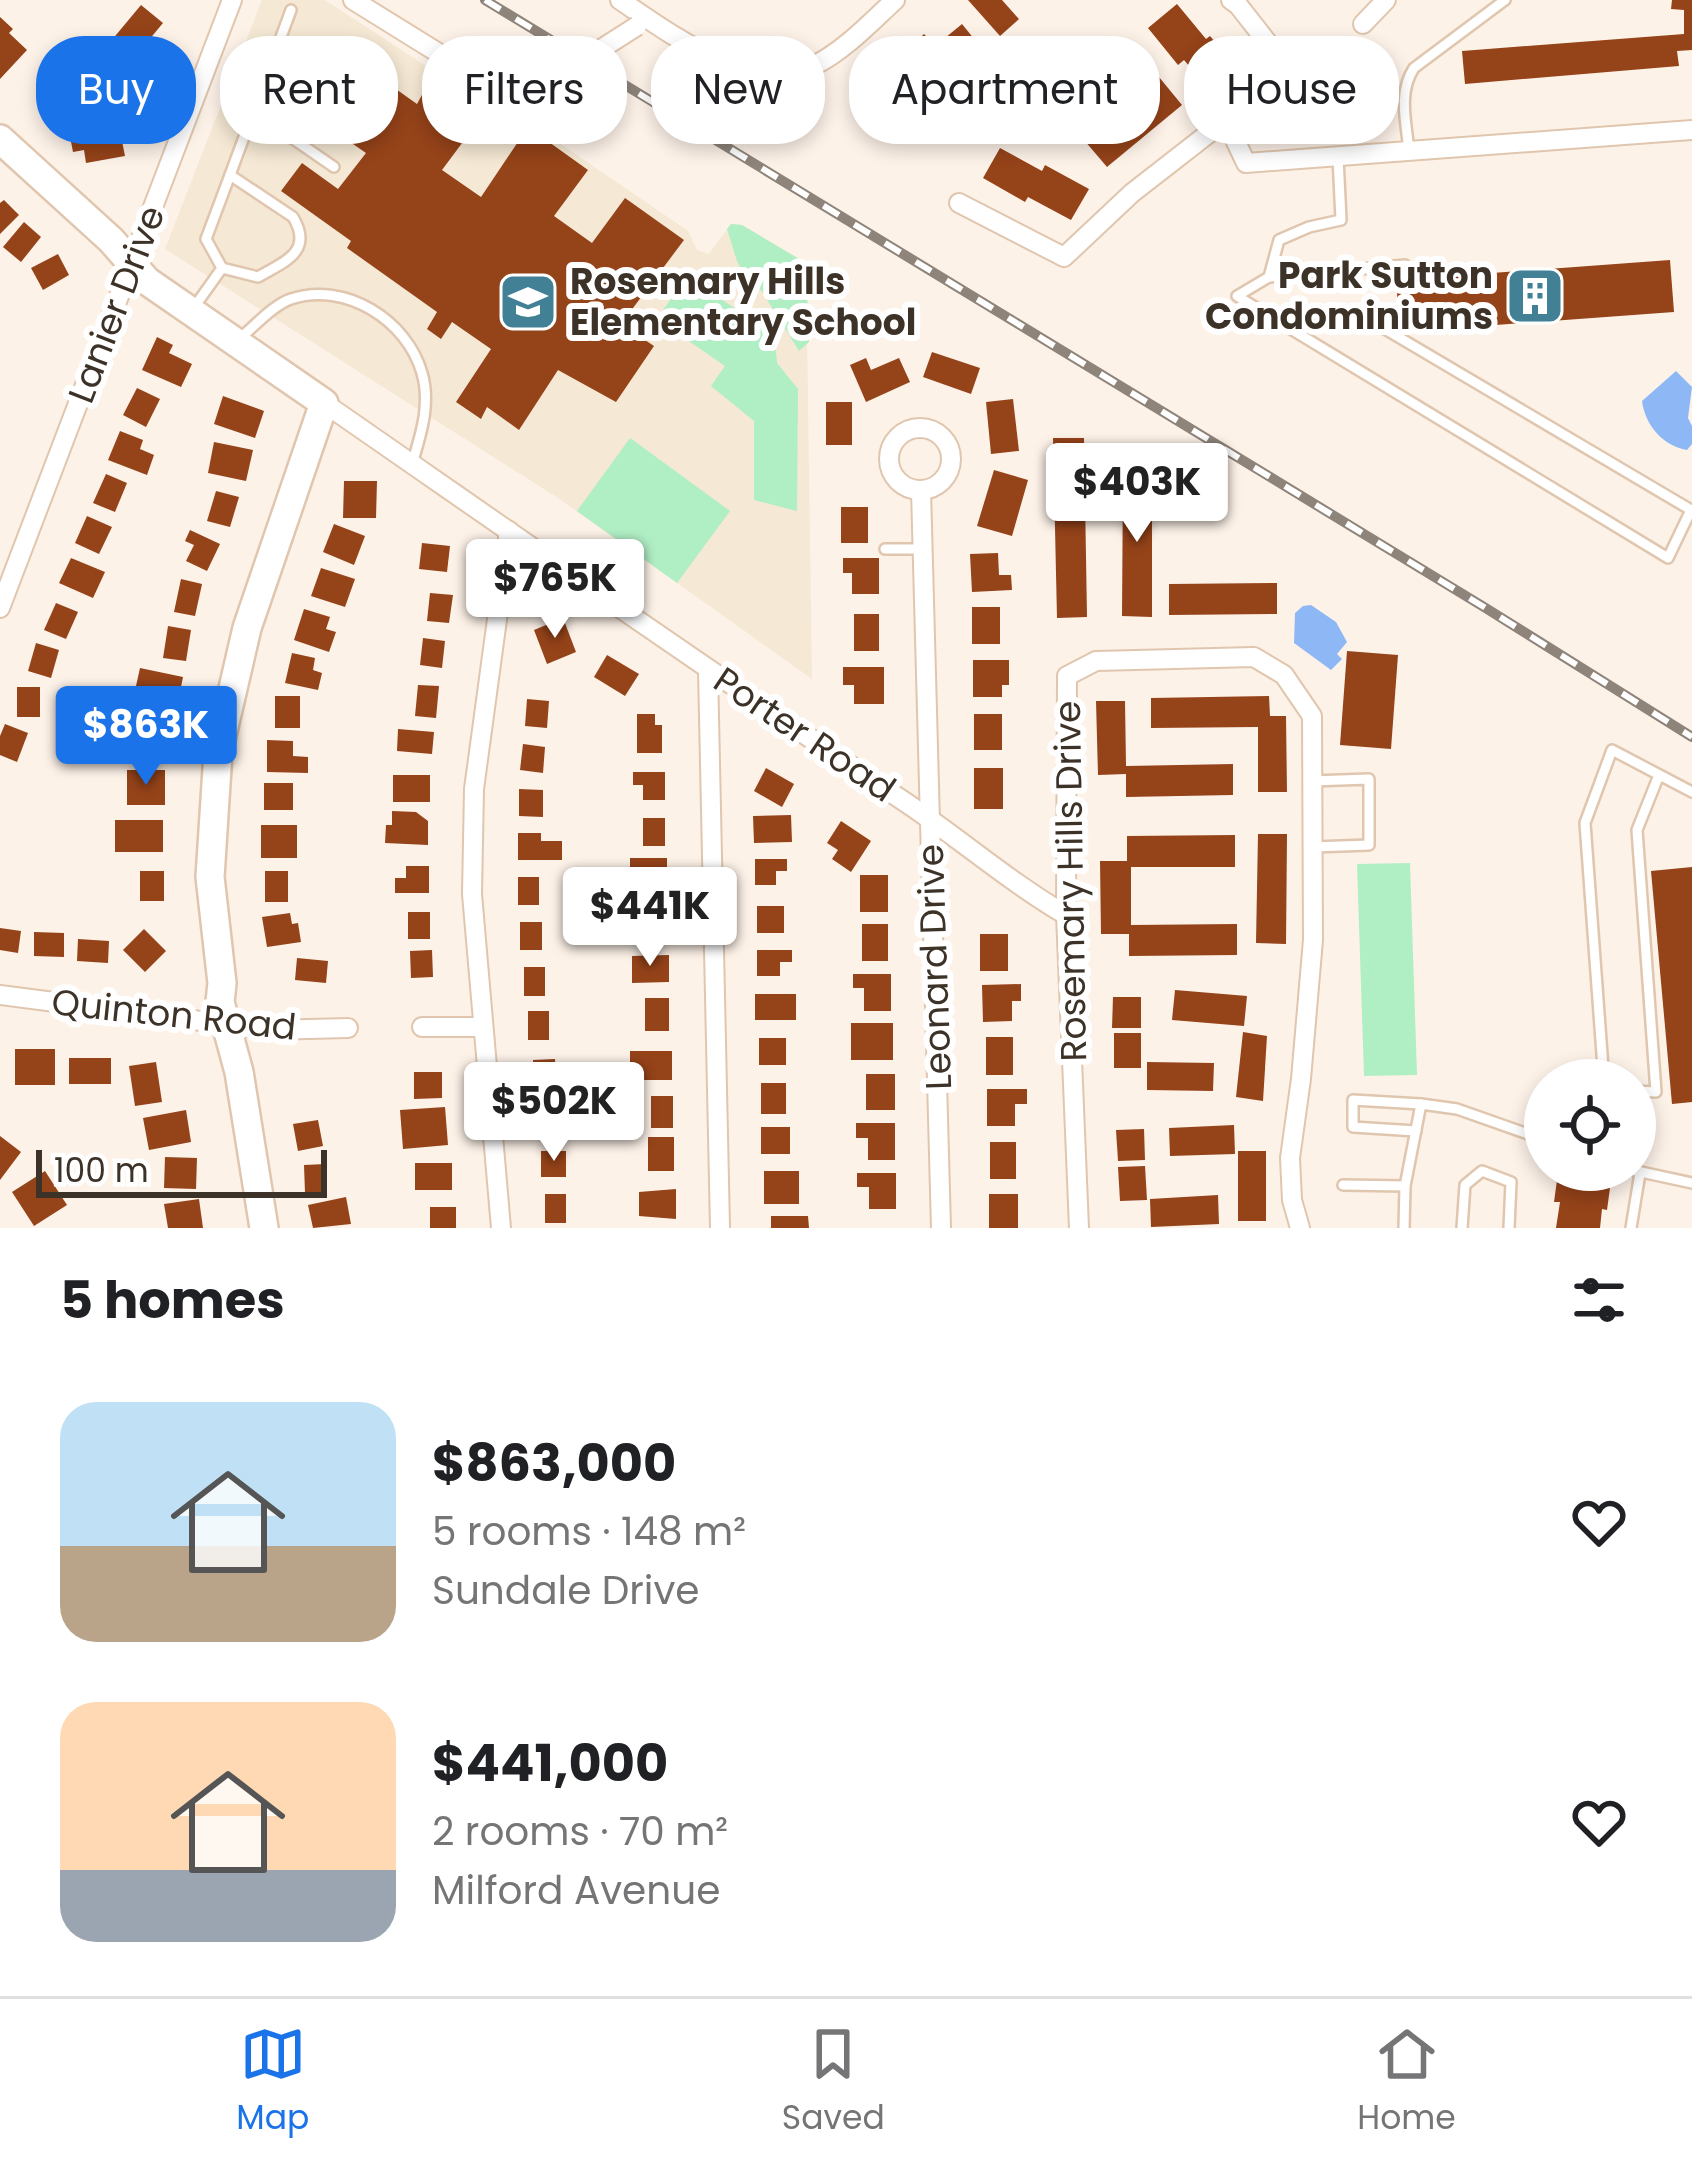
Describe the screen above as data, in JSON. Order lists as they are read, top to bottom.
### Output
{
  "streets": {
    "street": [
      "Lanier Drive",
      "Porter Road",
      "Rosemary Hills Drive",
      "Leonard Drive",
      "Quinton Road"
    ]
  },
  "crossings": [
    ["Lanier Drive", "Porter Road"],
    ["Porter Road", "Rosemary Hills Drive"],
    ["Porter Road", "Leonard Drive"]
  ],
  "places": {
    "building": ["Park Sutton Condominiums"],
    "school or university": ["Rosemary Hills Elementary School"]
  },
  "scale_bar": "100 m",
  "page": {
    "chip": [
      "Buy",
      "Rent",
      "Filters",
      "New",
      "Apartment",
      "House"
    ],
    "price": [
      "$403K",
      "$765K",
      "$863K",
      "$441K",
      "$502K"
    ],
    "scale": "100 m",
    "heading": "5 homes",
    "list": [
      {
        "name": "$863,000",
        "note": "5 rooms · 148 m² · Sundale Drive"
      },
      {
        "name": "$441,000",
        "note": "2 rooms · 70 m² · Milford Avenue"
      }
    ],
    "tabs": ["Map", "Saved", "Home"]
  }
}
